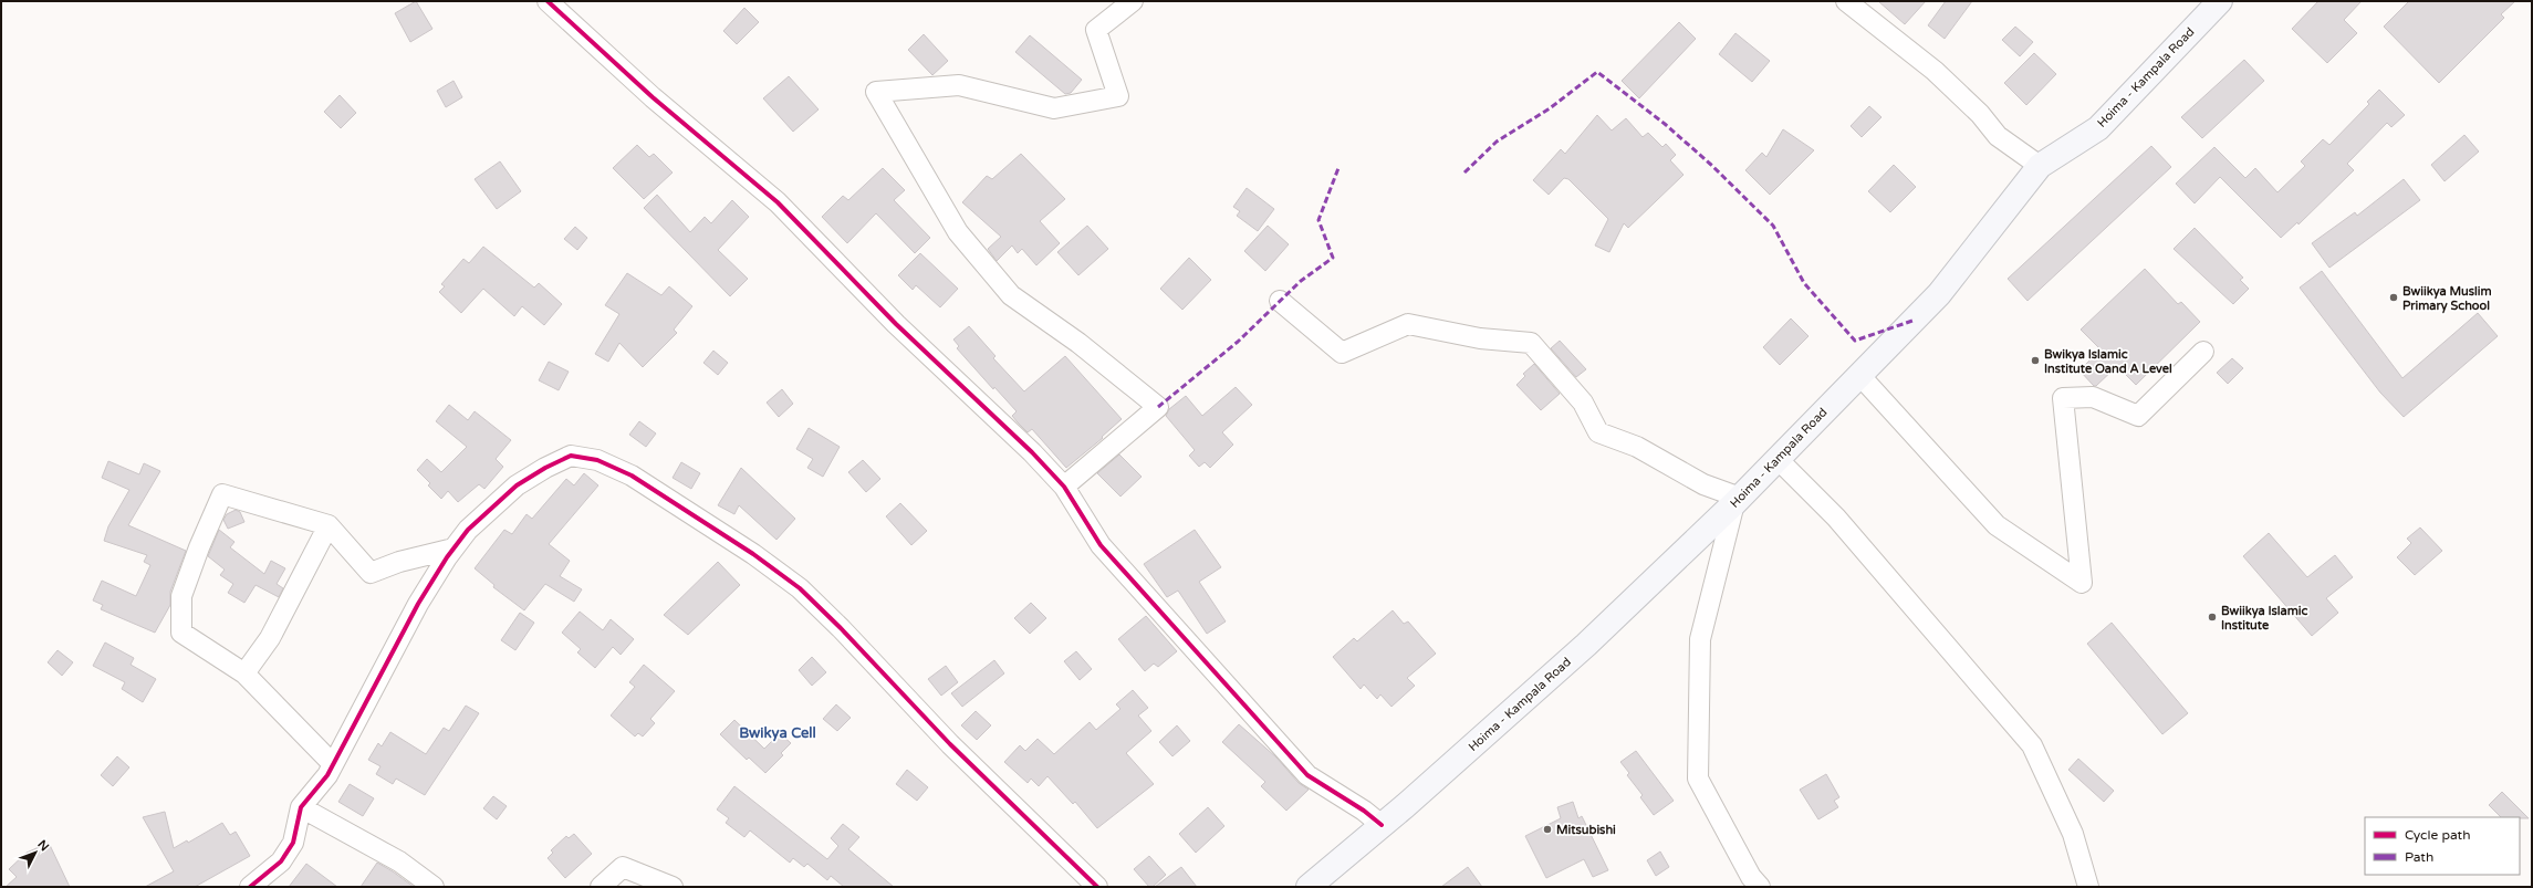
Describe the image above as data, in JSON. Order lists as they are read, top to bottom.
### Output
{
  "streets": {
    "main road": ["Hoima - Kampala Road"]
  },
  "districts": ["Bwikya Cell"],
  "places": [
    "Bwiikya Muslim Primary School",
    "Bwikya Islamic Institute Oand A Level",
    "Bwiikya Islamic Institute",
    "Mitsubishi"
  ],
  "legend": ["Cycle path", "Path"],
  "north": "top right"
}
